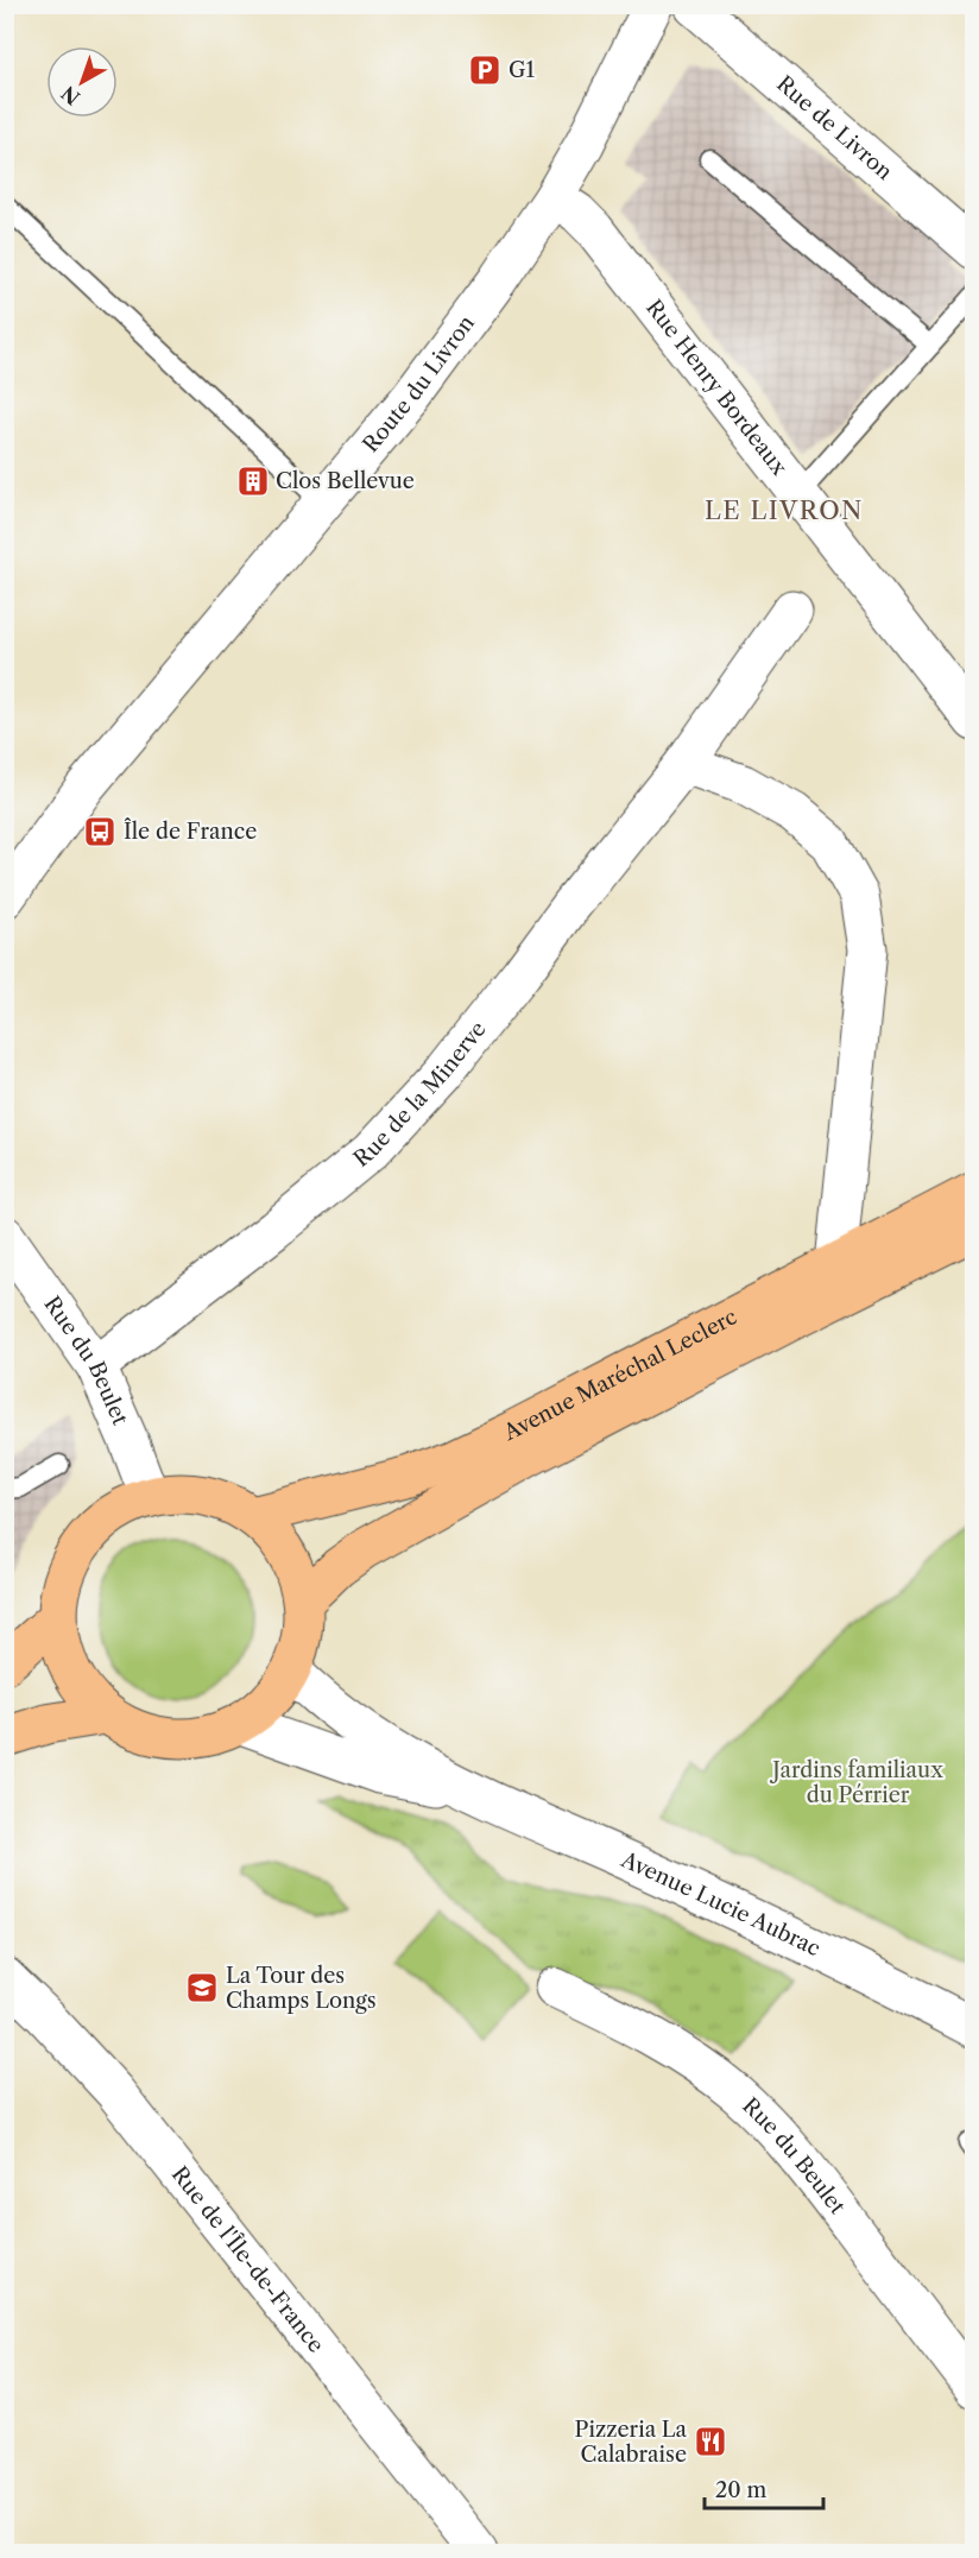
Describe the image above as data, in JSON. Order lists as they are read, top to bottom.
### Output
{
  "streets": {
    "main road": ["Avenue Maréchal Leclerc"],
    "street": [
      "Rue de Livron",
      "Route du Livron",
      "Rue Henry Bordeaux",
      "Rue de la Minerve",
      "Rue du Beulet",
      "Avenue Lucie Aubrac",
      "Rue de l'Île-de-France"
    ]
  },
  "crossings": [
    ["Route du Livron", "Rue Henry Bordeaux"],
    ["Rue de la Minerve", "Rue du Beulet"],
    ["Rue du Beulet", "Avenue Maréchal Leclerc"],
    ["Rue du Beulet", "Avenue Lucie Aubrac"],
    ["Avenue Maréchal Leclerc", "Avenue Lucie Aubrac"]
  ],
  "districts": ["LE LIVRON"],
  "parks": ["Jardins familiaux du Pérrier"],
  "places": {
    "parking": ["G1"],
    "building": ["Clos Bellevue"],
    "bus stop": ["Île de France"],
    "school or university": ["La Tour des Champs Longs"],
    "restaurant": ["Pizzeria La Calabraise"]
  },
  "scale_bar": "20 m",
  "north": "bottom left"
}
